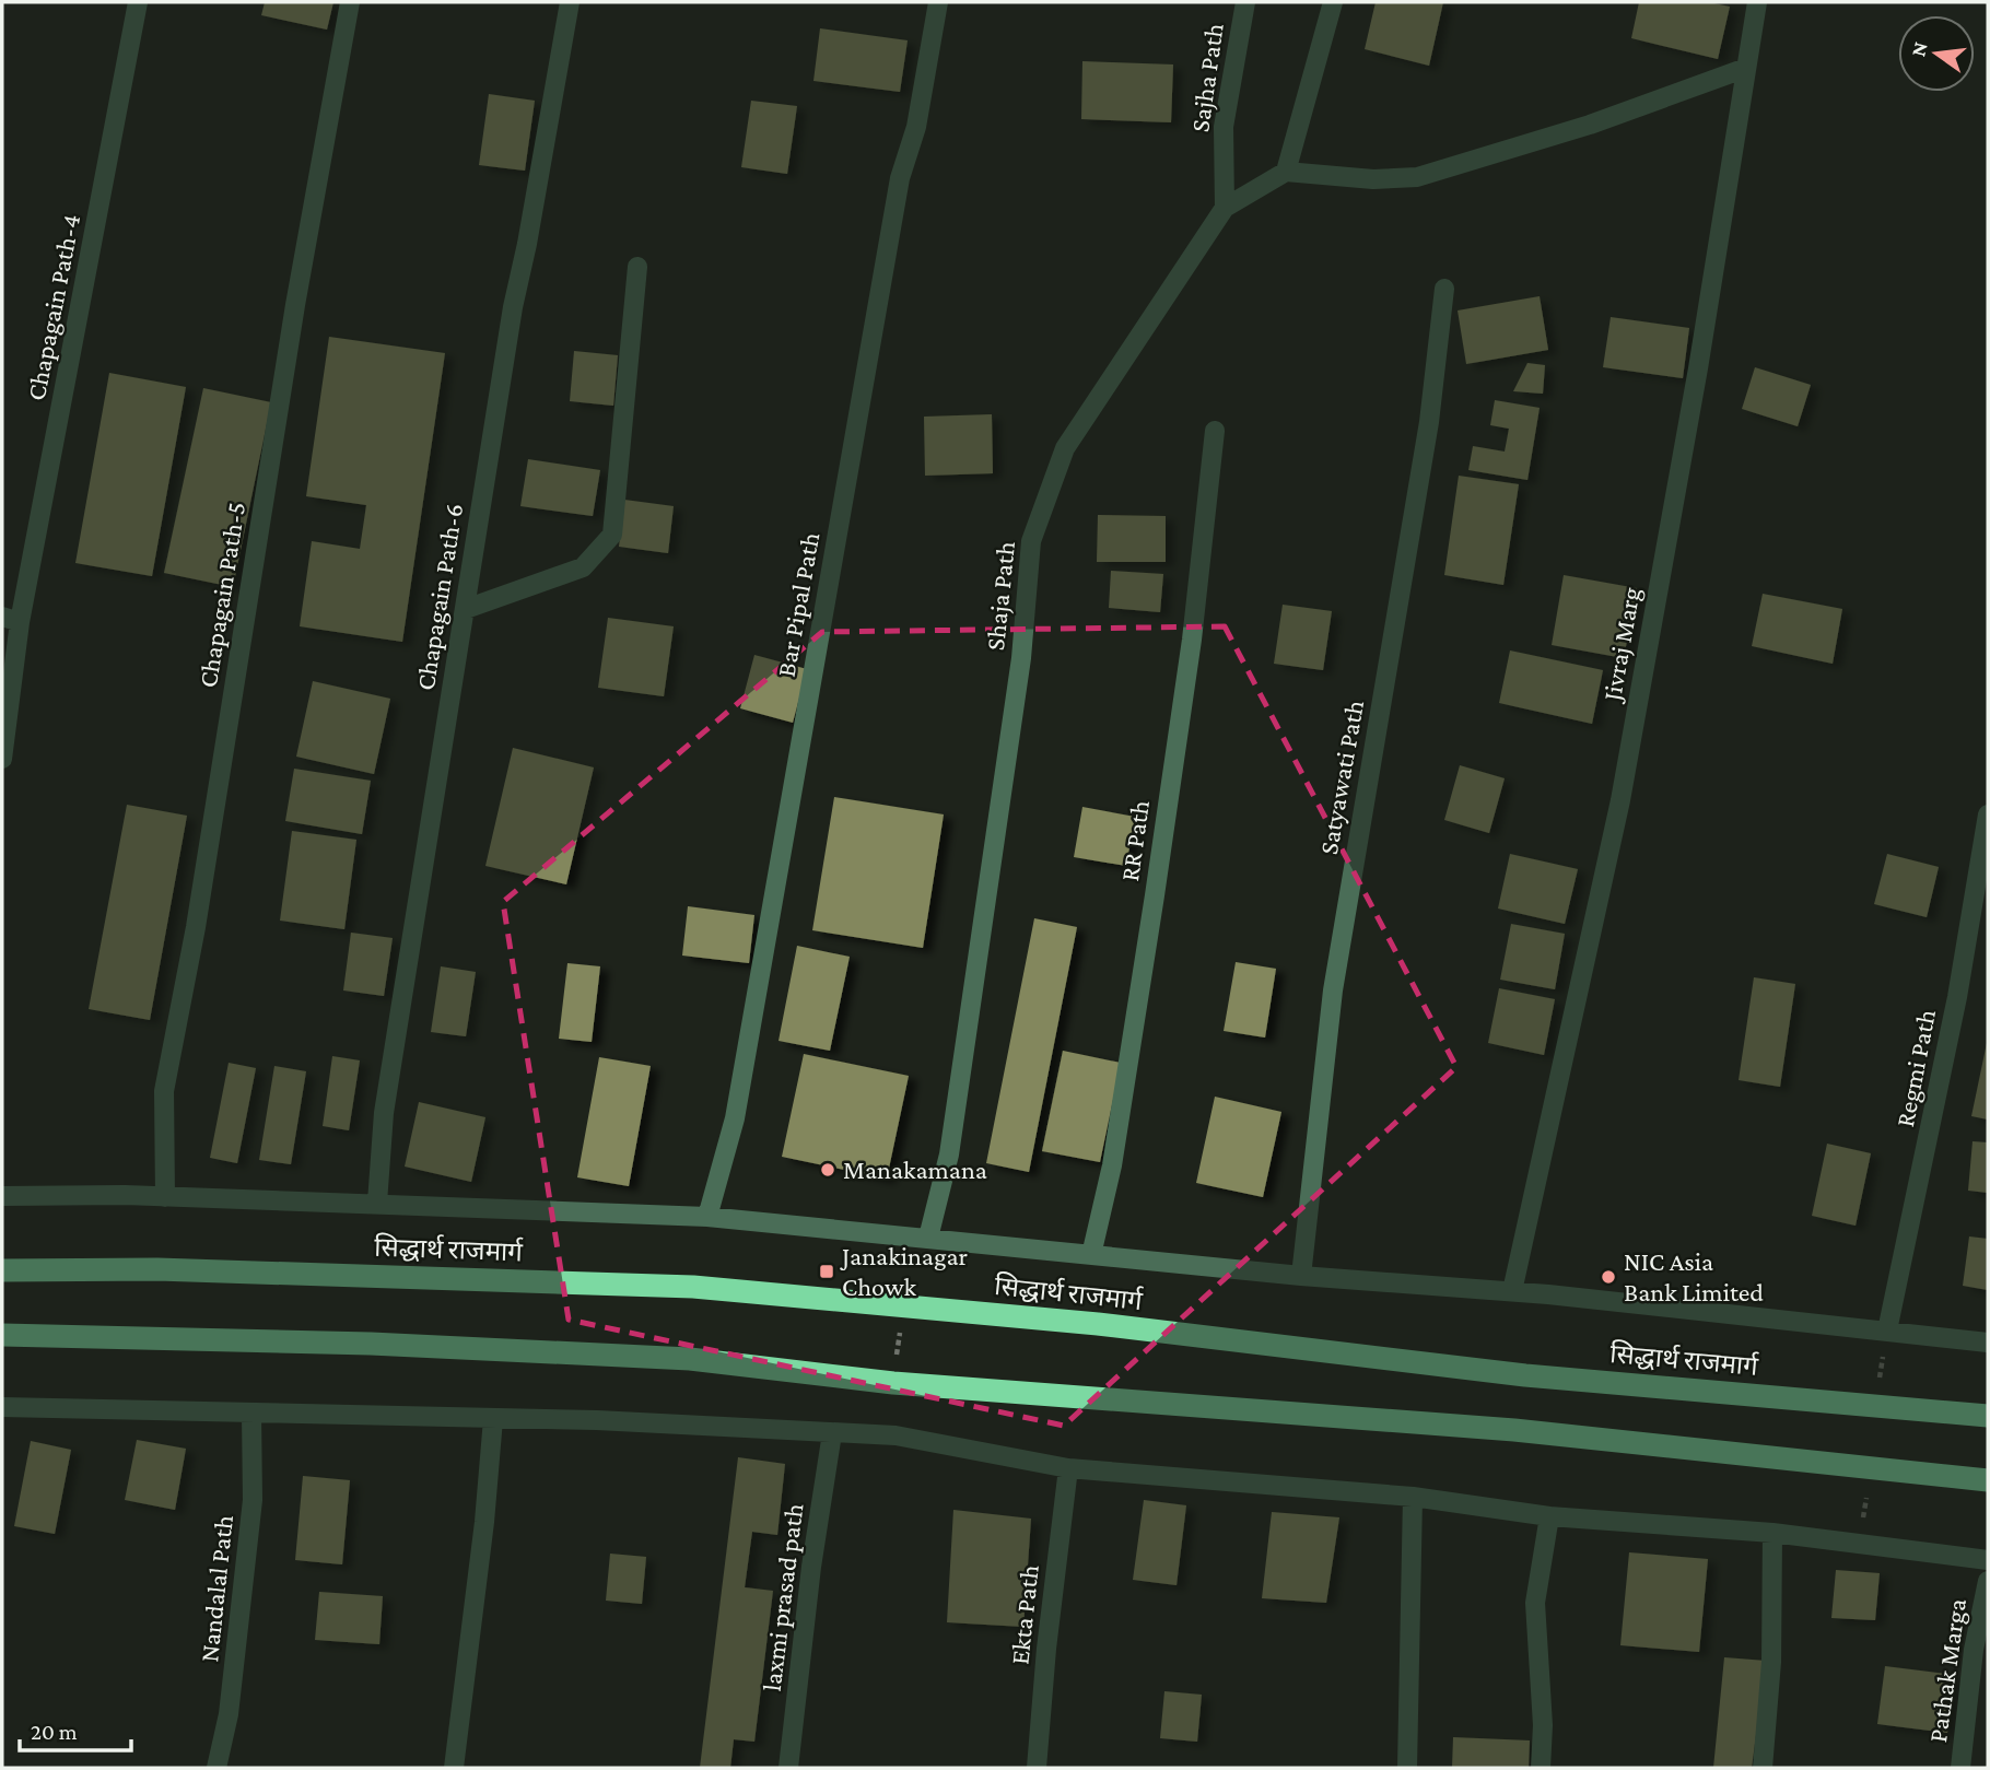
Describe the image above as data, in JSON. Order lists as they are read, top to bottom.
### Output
{
  "streets": {
    "highway": ["सिद्धार्थ राजमार्ग"],
    "street": [
      "Sajha Path",
      "Chapagain Path-4",
      "Chapagain Path-5",
      "Shaja Path",
      "Chapagain Path-6",
      "Bar Pipal Path",
      "Jivraj Marg",
      "Satyawati Path",
      "RR Path",
      "Regmi Path",
      "Nandalal Path",
      "laxmi prasad path",
      "Ekta Path",
      "Pathak Marga"
    ]
  },
  "crossings": [
    ["Sajha Path", "Shaja Path"]
  ],
  "places": {
    "other": ["Manakamana", "NIC Asia Bank Limited"],
    "transit": ["Janakinagar Chowk"]
  },
  "scale_bar": "20 m",
  "north": "left"
}
